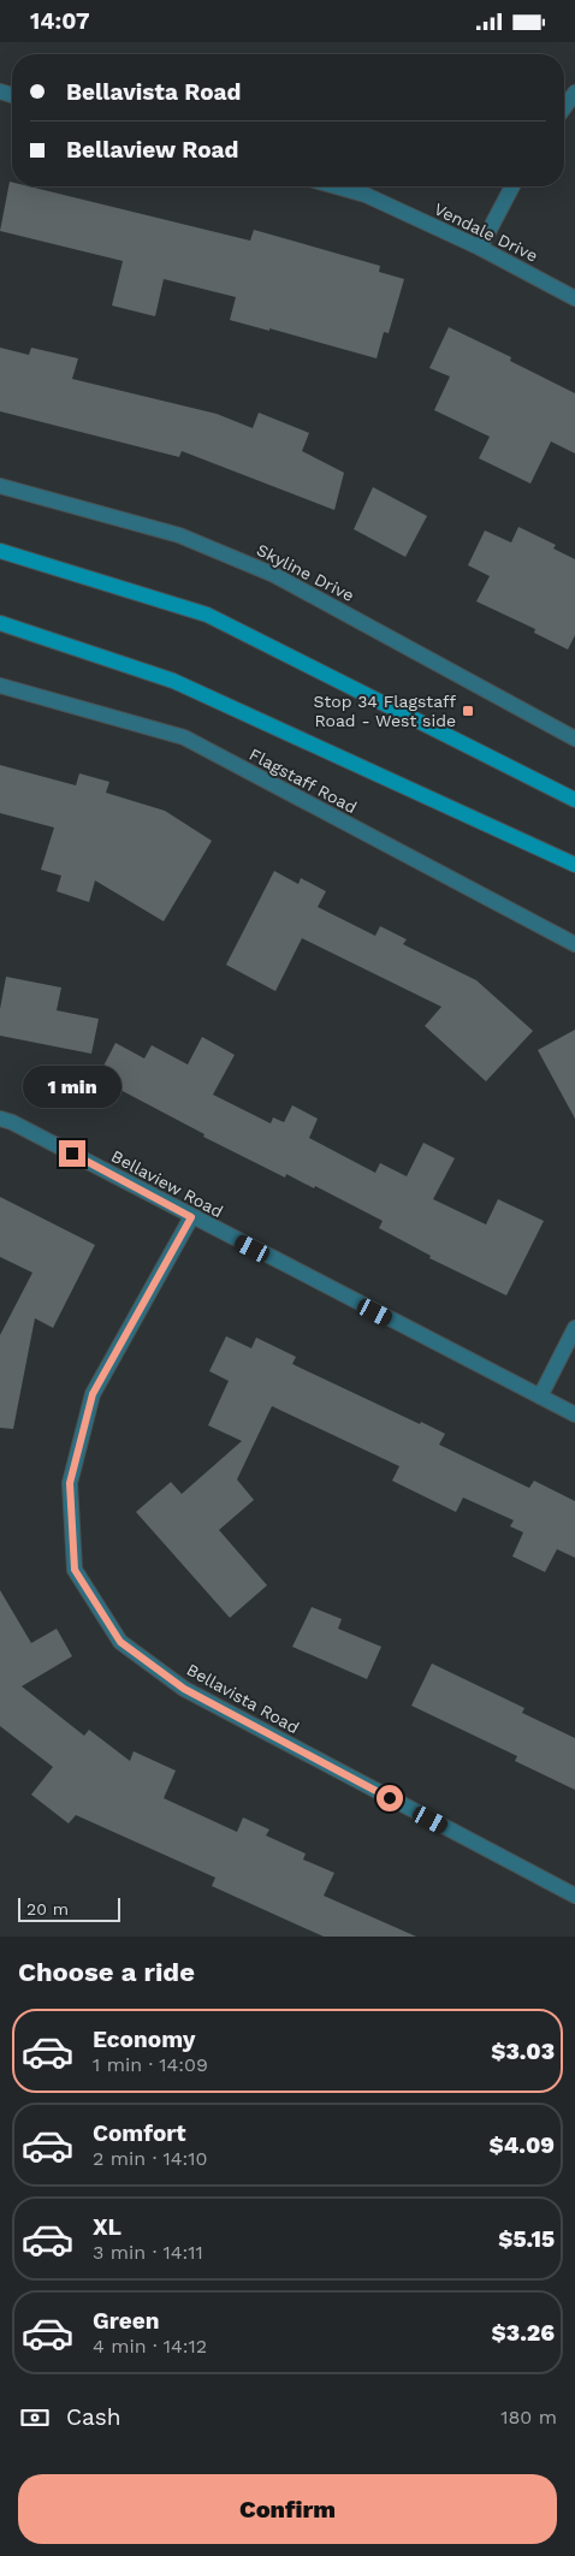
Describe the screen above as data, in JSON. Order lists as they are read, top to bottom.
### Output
{
  "streets": {
    "main road": ["Flagstaff Road"],
    "street": [
      "Vendale Drive",
      "Skyline Drive",
      "Bellaview Road",
      "Bellavista Road"
    ]
  },
  "crossings": [
    ["Bellaview Road", "Bellavista Road"]
  ],
  "places": {
    "transit": ["Stop 34 Flagstaff Road - West side"]
  },
  "scale_bar": "20 m",
  "page": {
    "status": "14:07",
    "banner": ["Bellavista Road", "Bellaview Road"],
    "bubble": "1 min",
    "scale": "20 m",
    "heading": "Choose a ride",
    "list": [
      {
        "name": "Economy",
        "note": "1 min · 14:09",
        "value": "$3.03"
      },
      {
        "name": "Comfort",
        "note": "2 min · 14:10",
        "value": "$4.09"
      },
      {
        "name": "XL",
        "note": "3 min · 14:11",
        "value": "$5.15"
      },
      {
        "name": "Green",
        "note": "4 min · 14:12",
        "value": "$3.26"
      }
    ],
    "pay": ["Cash", "180 m"],
    "buttons": "Confirm"
  }
}
